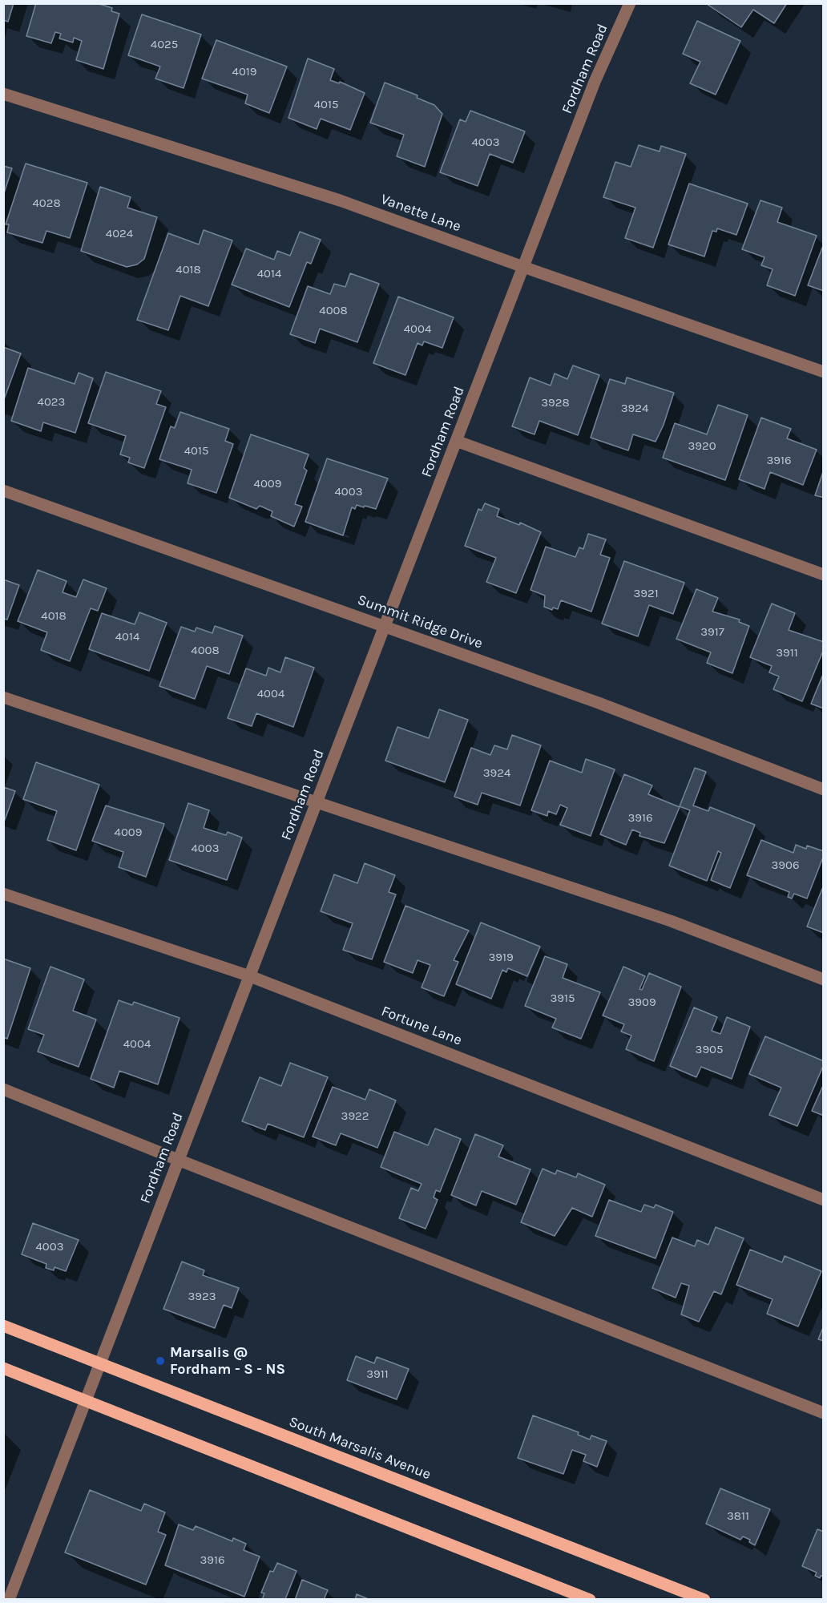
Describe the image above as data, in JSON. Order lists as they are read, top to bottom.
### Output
{
  "streets": {
    "main road": ["South Marsalis Avenue"],
    "street": [
      "Fordham Road",
      "Vanette Lane",
      "Summit Ridge Drive",
      "Fortune Lane"
    ]
  },
  "crossings": [
    ["Fordham Road", "Vanette Lane"],
    ["Fordham Road", "Summit Ridge Drive"],
    ["Fordham Road", "Fortune Lane"],
    ["Fordham Road", "South Marsalis Avenue"]
  ],
  "places": ["Marsalis @ Fordham - S - NS"],
  "house_numbers": [
    "4025",
    "4019",
    "4015",
    "4003",
    "4028",
    "4024",
    "4018",
    "4014",
    "4008",
    "4004",
    "4023",
    "3928",
    "3924",
    "3920",
    "4015",
    "3916",
    "4009",
    "4003",
    "3921",
    "4018",
    "3917",
    "4014",
    "4008",
    "3911",
    "4004",
    "3924",
    "3916",
    "4009",
    "4003",
    "3906",
    "3919",
    "3915",
    "3909",
    "4004",
    "3905",
    "3922",
    "4003",
    "3923",
    "3911",
    "3811",
    "3916"
  ]
}
